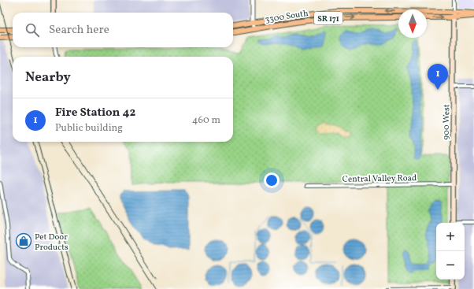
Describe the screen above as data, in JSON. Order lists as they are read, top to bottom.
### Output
{
  "streets": {
    "main road": ["3300 South", "SR 171", "900 West"],
    "street": ["Central Valley Road"]
  },
  "crossings": [
    ["3300 South", "900 West"],
    ["900 West", "Central Valley Road"]
  ],
  "places": {
    "shop": ["Pet Door Products"]
  },
  "north": "bottom",
  "page": {
    "search": "Search here",
    "heading": "Nearby",
    "pins": "1",
    "list": [
      {
        "mark": "1",
        "name": "Fire Station 42",
        "note": "Public building",
        "value": "460 m"
      }
    ],
    "map_buttons": ["+", "−"]
  }
}
